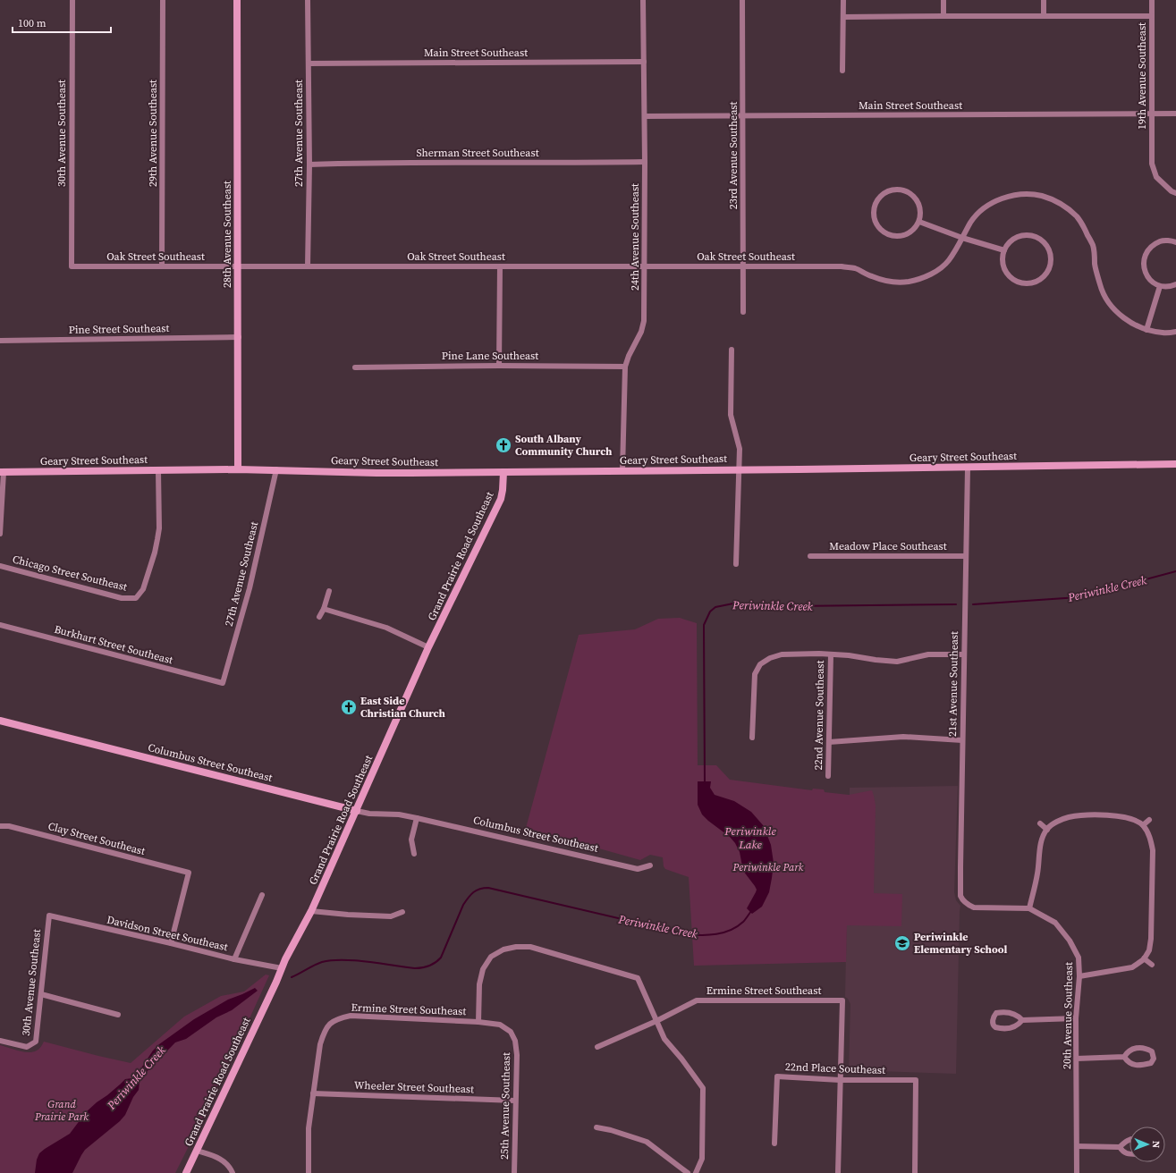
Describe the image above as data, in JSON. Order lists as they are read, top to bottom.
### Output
{
  "streets": {
    "main road": [
      "28th Avenue Southeast",
      "Geary Street Southeast",
      "Grand Prairie Road Southeast",
      "Columbus Street Southeast"
    ],
    "street": [
      "Main Street Southeast",
      "19th Avenue Southeast",
      "30th Avenue Southeast",
      "29th Avenue Southeast",
      "27th Avenue Southeast",
      "Sherman Street Southeast",
      "23rd Avenue Southeast",
      "24th Avenue Southeast",
      "Oak Street Southeast",
      "Pine Street Southeast",
      "Pine Lane Southeast",
      "Meadow Place Southeast",
      "Chicago Street Southeast",
      "Burkhart Street Southeast",
      "21st Avenue Southeast",
      "22nd Avenue Southeast",
      "Clay Street Southeast",
      "Davidson Street Southeast",
      "Ermine Street Southeast",
      "20th Avenue Southeast",
      "22nd Place Southeast",
      "Wheeler Street Southeast",
      "25th Avenue Southeast"
    ]
  },
  "crossings": [
    ["Main Street Southeast", "19th Avenue Southeast"],
    ["Main Street Southeast", "27th Avenue Southeast"],
    ["Main Street Southeast", "23rd Avenue Southeast"],
    ["Main Street Southeast", "24th Avenue Southeast"],
    ["30th Avenue Southeast", "Oak Street Southeast"],
    ["30th Avenue Southeast", "Davidson Street Southeast"],
    ["29th Avenue Southeast", "Oak Street Southeast"],
    ["27th Avenue Southeast", "Sherman Street Southeast"],
    ["27th Avenue Southeast", "Oak Street Southeast"],
    ["27th Avenue Southeast", "Geary Street Southeast"],
    ["27th Avenue Southeast", "Burkhart Street Southeast"],
    ["Sherman Street Southeast", "24th Avenue Southeast"],
    ["23rd Avenue Southeast", "Oak Street Southeast"],
    ["28th Avenue Southeast", "Oak Street Southeast"],
    ["28th Avenue Southeast", "Pine Street Southeast"],
    ["28th Avenue Southeast", "Geary Street Southeast"],
    ["24th Avenue Southeast", "Oak Street Southeast"],
    ["24th Avenue Southeast", "Pine Lane Southeast"],
    ["24th Avenue Southeast", "Geary Street Southeast"],
    ["Geary Street Southeast", "Grand Prairie Road Southeast"],
    ["Geary Street Southeast", "Chicago Street Southeast"],
    ["Geary Street Southeast", "21st Avenue Southeast"],
    ["Meadow Place Southeast", "21st Avenue Southeast"],
    ["Grand Prairie Road Southeast", "Columbus Street Southeast"],
    ["Grand Prairie Road Southeast", "Davidson Street Southeast"],
    ["21st Avenue Southeast", "20th Avenue Southeast"],
    ["Clay Street Southeast", "Davidson Street Southeast"],
    ["Ermine Street Southeast", "22nd Place Southeast"],
    ["Ermine Street Southeast", "Wheeler Street Southeast"],
    ["Ermine Street Southeast", "25th Avenue Southeast"],
    ["Wheeler Street Southeast", "25th Avenue Southeast"]
  ],
  "water": ["Periwinkle Creek", "Periwinkle Lake"],
  "parks": ["Periwinkle Park", "Grand Prairie Park"],
  "places": {
    "church": ["South Albany Community Church", "East Side Christian Church"],
    "school or university": ["Periwinkle Elementary School"]
  },
  "scale_bar": "100 m",
  "north": "right"
}
